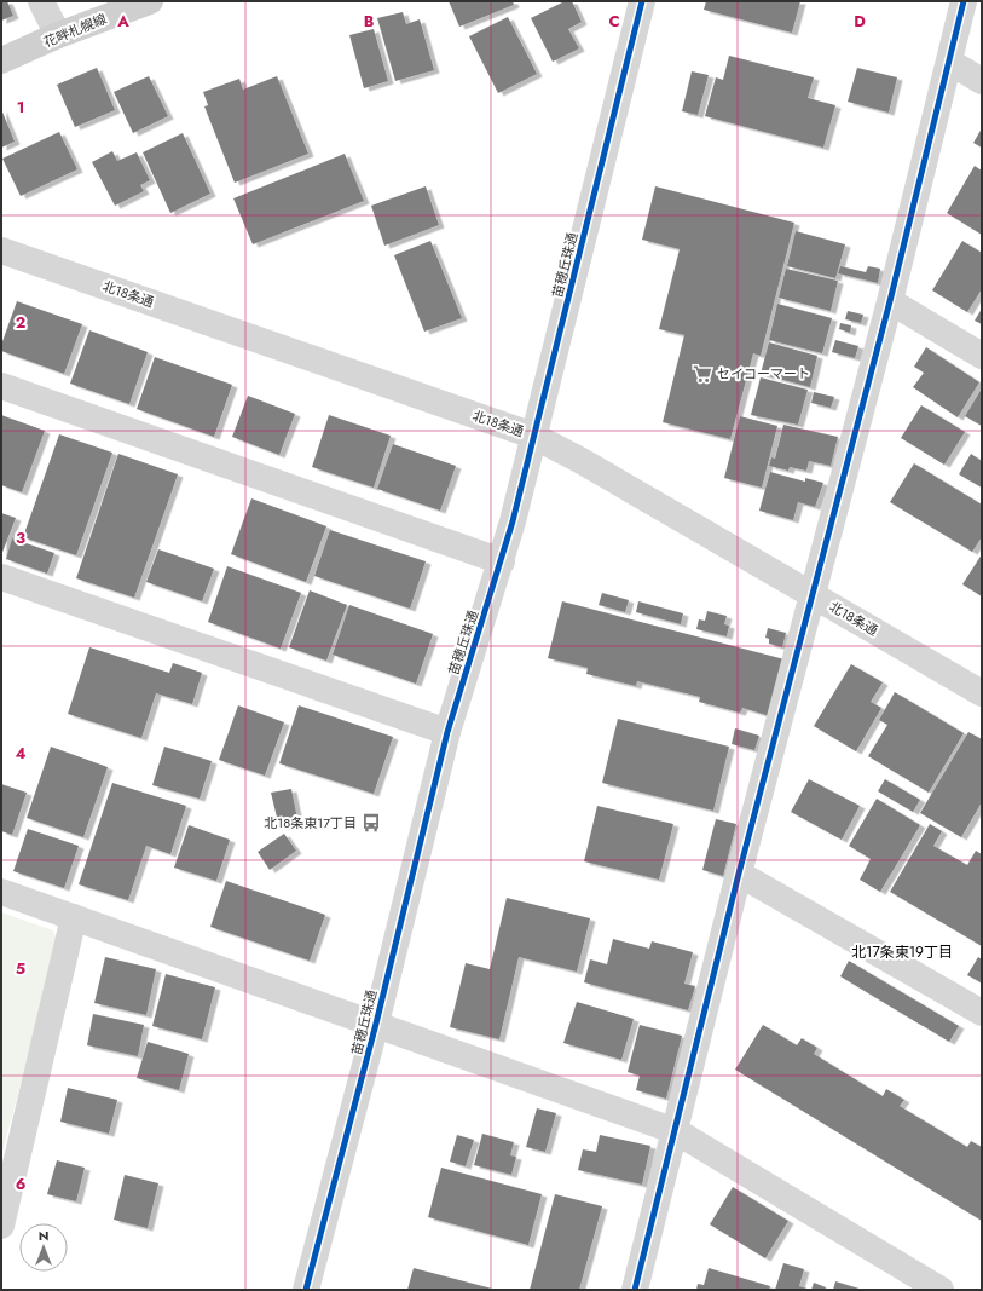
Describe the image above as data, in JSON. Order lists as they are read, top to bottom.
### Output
{
  "streets": {
    "main road": ["花畔札幌線"],
    "street": ["苗穂丘珠通", "北18条通"]
  },
  "crossings": [
    ["苗穂丘珠通", "北18条通"]
  ],
  "districts": ["北17条東19丁目"],
  "places": {
    "supermarket": ["セイコーマート"],
    "bus stop": ["北18条東17丁目"]
  },
  "north": "top",
  "grid": {
    "columns": [
      "A",
      "B",
      "C",
      "D"
    ],
    "rows": [
      "1",
      "2",
      "3",
      "4",
      "5",
      "6"
    ]
  }
}
